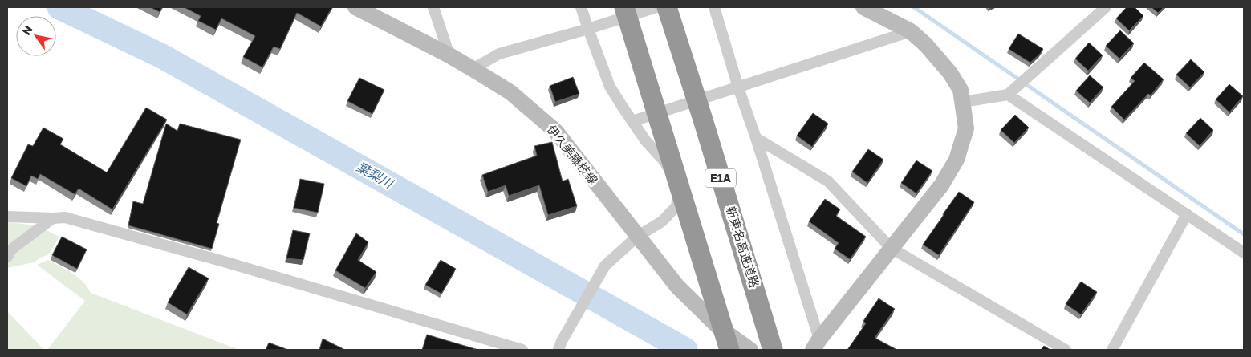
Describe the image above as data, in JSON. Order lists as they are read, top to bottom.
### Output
{
  "streets": {
    "highway": ["E1A", "新東名高速道路"],
    "main road": ["伊久美藤枝線"]
  },
  "water": ["葉梨川"],
  "north": "top left"
}
